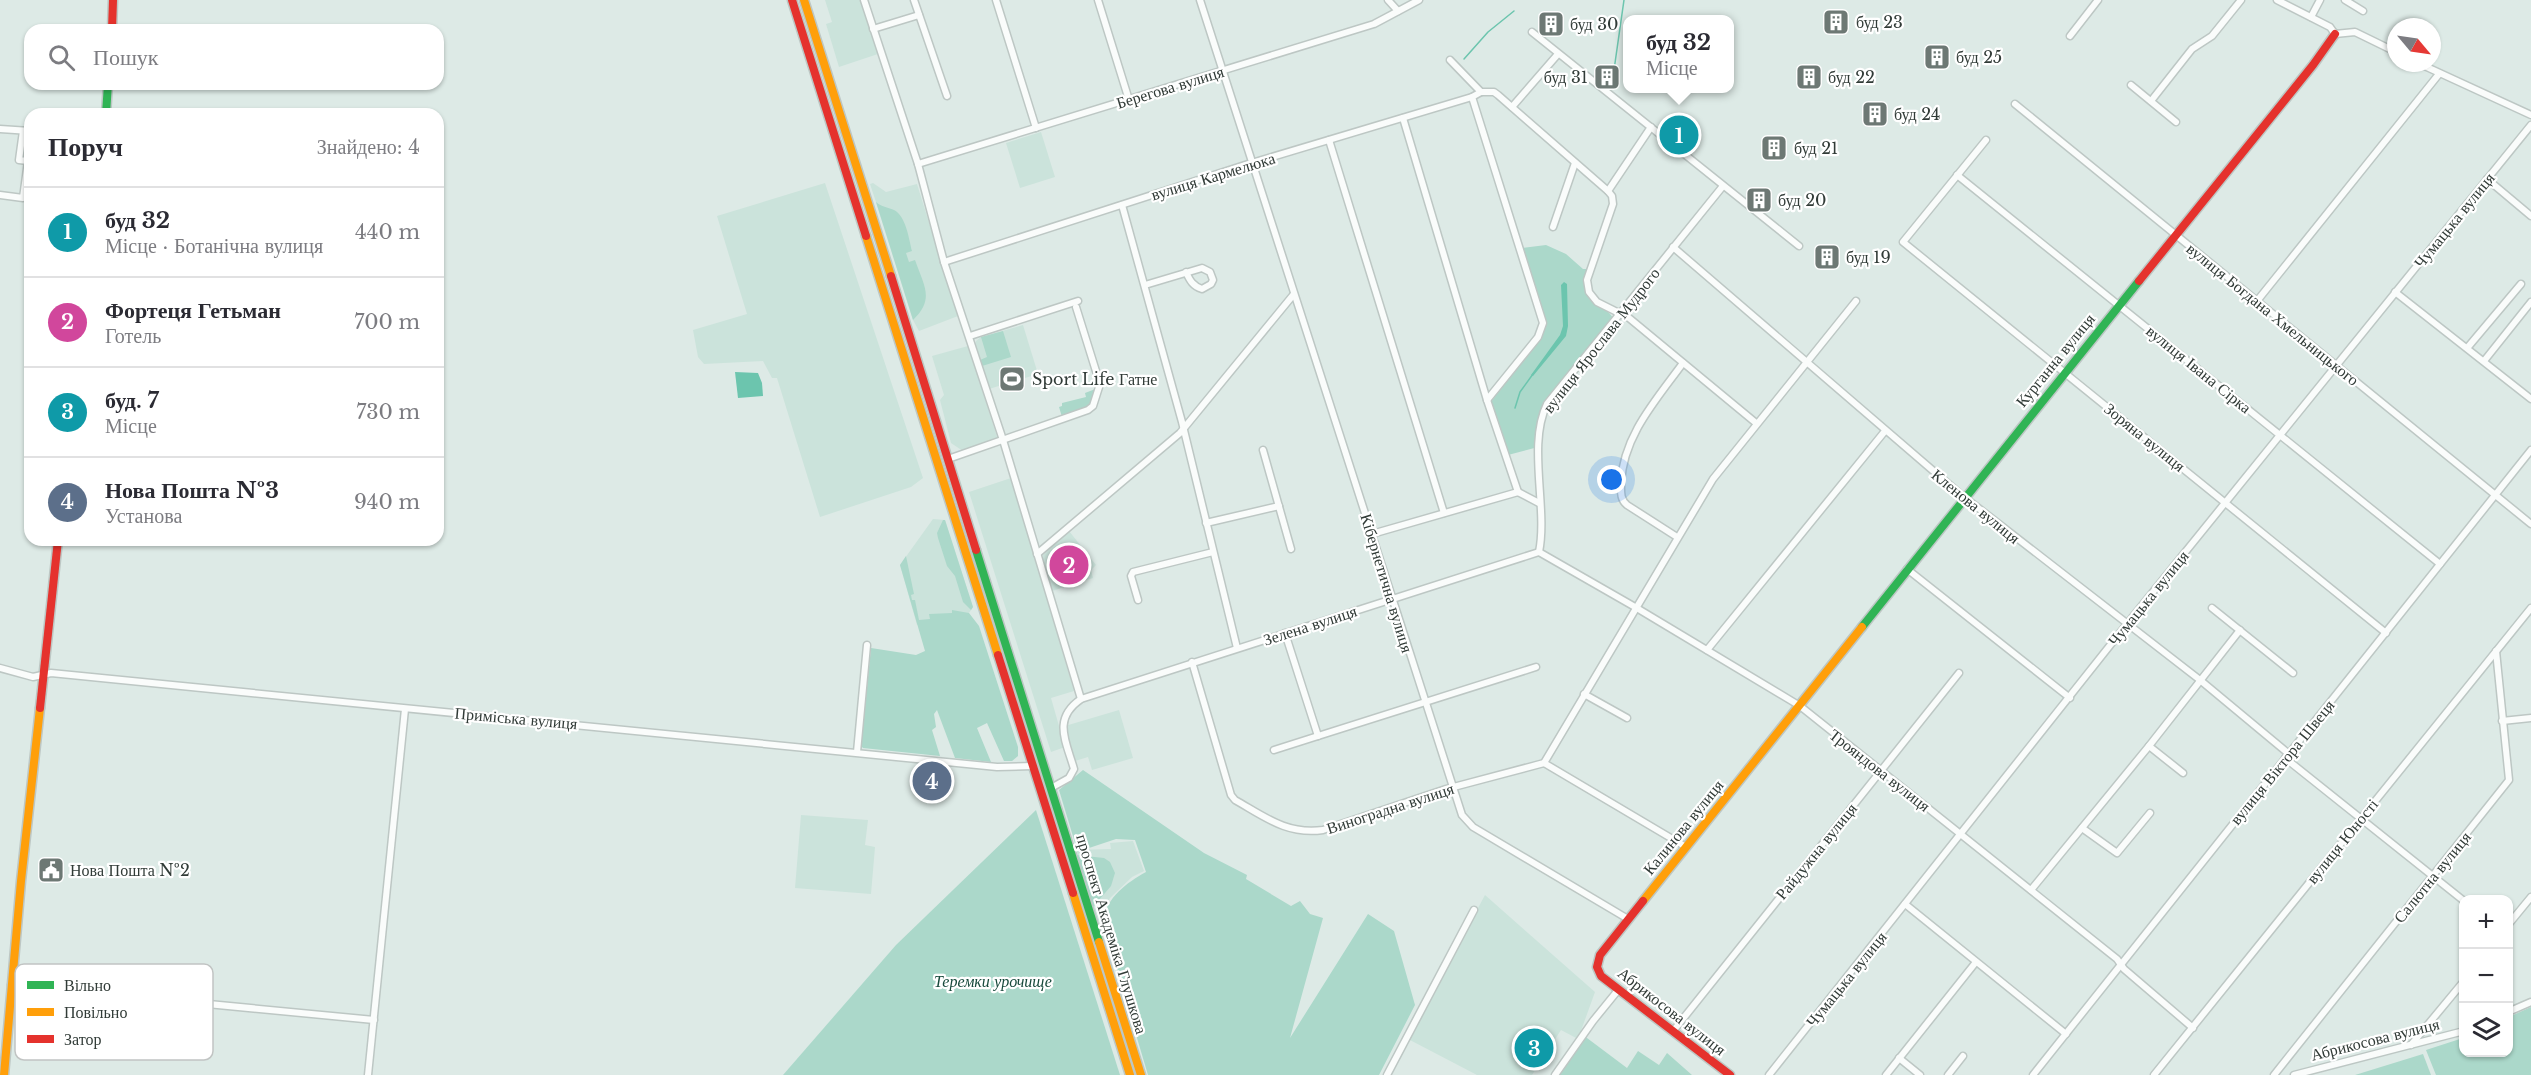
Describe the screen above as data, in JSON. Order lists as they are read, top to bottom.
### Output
{
  "streets": {
    "main road": [
      "Курганна вулиця",
      "Калинова вулиця",
      "проспект Академіка Глушкова",
      "Абрикосова вулиця"
    ],
    "street": [
      "Берегова вулиця",
      "вулиця Кармелюка",
      "Чумацька вулиця",
      "вулиця Богдана Хмельницького",
      "вулиця Ярослава Мудрого",
      "вулиця Івана Сірка",
      "Зоряна вулиця",
      "Кленова вулиця",
      "Кібернетична вулиця",
      "Зелена вулиця",
      "Приміська вулиця",
      "вулиця Віктора Швеця",
      "Трояндова вулиця",
      "Виноградна вулиця",
      "вулиця Юності",
      "Райдужна вулиця",
      "Салютна вулиця"
    ]
  },
  "crossings": [
    ["Берегова вулиця", "Кібернетична вулиця"],
    ["вулиця Кармелюка", "Кібернетична вулиця"],
    ["Чумацька вулиця", "вулиця Богдана Хмельницького"],
    ["Чумацька вулиця", "вулиця Івана Сірка"],
    ["Чумацька вулиця", "Зоряна вулиця"],
    ["Чумацька вулиця", "Кленова вулиця"],
    ["Чумацька вулиця", "Трояндова вулиця"],
    ["вулиця Богдана Хмельницького", "Курганна вулиця"],
    ["вулиця Богдана Хмельницького", "вулиця Віктора Швеця"],
    ["вулиця Ярослава Мудрого", "Кленова вулиця"],
    ["вулиця Ярослава Мудрого", "Зелена вулиця"],
    ["вулиця Ярослава Мудрого", "Трояндова вулиця"],
    ["Курганна вулиця", "вулиця Івана Сірка"],
    ["Курганна вулиця", "Зоряна вулиця"],
    ["Курганна вулиця", "Кленова вулиця"],
    ["Курганна вулиця", "Трояндова вулиця"],
    ["Курганна вулиця", "Калинова вулиця"],
    ["вулиця Івана Сірка", "Зоряна вулиця"],
    ["вулиця Івана Сірка", "вулиця Віктора Швеця"],
    ["Зоряна вулиця", "вулиця Віктора Швеця"],
    ["Кленова вулиця", "вулиця Віктора Швеця"],
    ["Кленова вулиця", "вулиця Юності"],
    ["Кленова вулиця", "Салютна вулиця"],
    ["Кібернетична вулиця", "Зелена вулиця"],
    ["Кібернетична вулиця", "Виноградна вулиця"],
    ["Кібернетична вулиця", "Калинова вулиця"],
    ["Зелена вулиця", "Трояндова вулиця"],
    ["Зелена вулиця", "Виноградна вулиця"],
    ["Приміська вулиця", "проспект Академіка Глушкова"],
    ["вулиця Віктора Швеця", "Трояндова вулиця"],
    ["Трояндова вулиця", "Калинова вулиця"],
    ["Трояндова вулиця", "вулиця Юності"],
    ["Трояндова вулиця", "Райдужна вулиця"],
    ["Калинова вулиця", "Абрикосова вулиця"],
    ["вулиця Юності", "Салютна вулиця"],
    ["Райдужна вулиця", "Абрикосова вулиця"]
  ],
  "parks": ["Теремки урочище"],
  "places": {
    "building": [
      "буд 23",
      "буд 30",
      "буд 25",
      "буд 31",
      "буд 22",
      "буд 24",
      "буд 21",
      "буд 20",
      "буд 19"
    ],
    "sports": ["Sport Life Гатне"],
    "public building": ["Нова Пошта №2"]
  },
  "legend": ["Вільно", "Повільно", "Затор"],
  "north": "bottom right",
  "page": {
    "popup": ["буд 32", "Місце"],
    "search": "Пошук",
    "heading": ["Поруч", "Знайдено: 4"],
    "pins": [
      "1",
      "2",
      "4",
      "3"
    ],
    "list": [
      {
        "mark": "1",
        "name": "буд 32",
        "note": "Місце · Ботанічна вулиця",
        "value": "440 m"
      },
      {
        "mark": "2",
        "name": "Фортеця Гетьман",
        "note": "Готель",
        "value": "700 m"
      },
      {
        "mark": "3",
        "name": "буд. 7",
        "note": "Місце",
        "value": "730 m"
      },
      {
        "mark": "4",
        "name": "Нова Пошта №3",
        "note": "Установа",
        "value": "940 m"
      }
    ],
    "map_buttons": ["+", "−"]
  }
}
